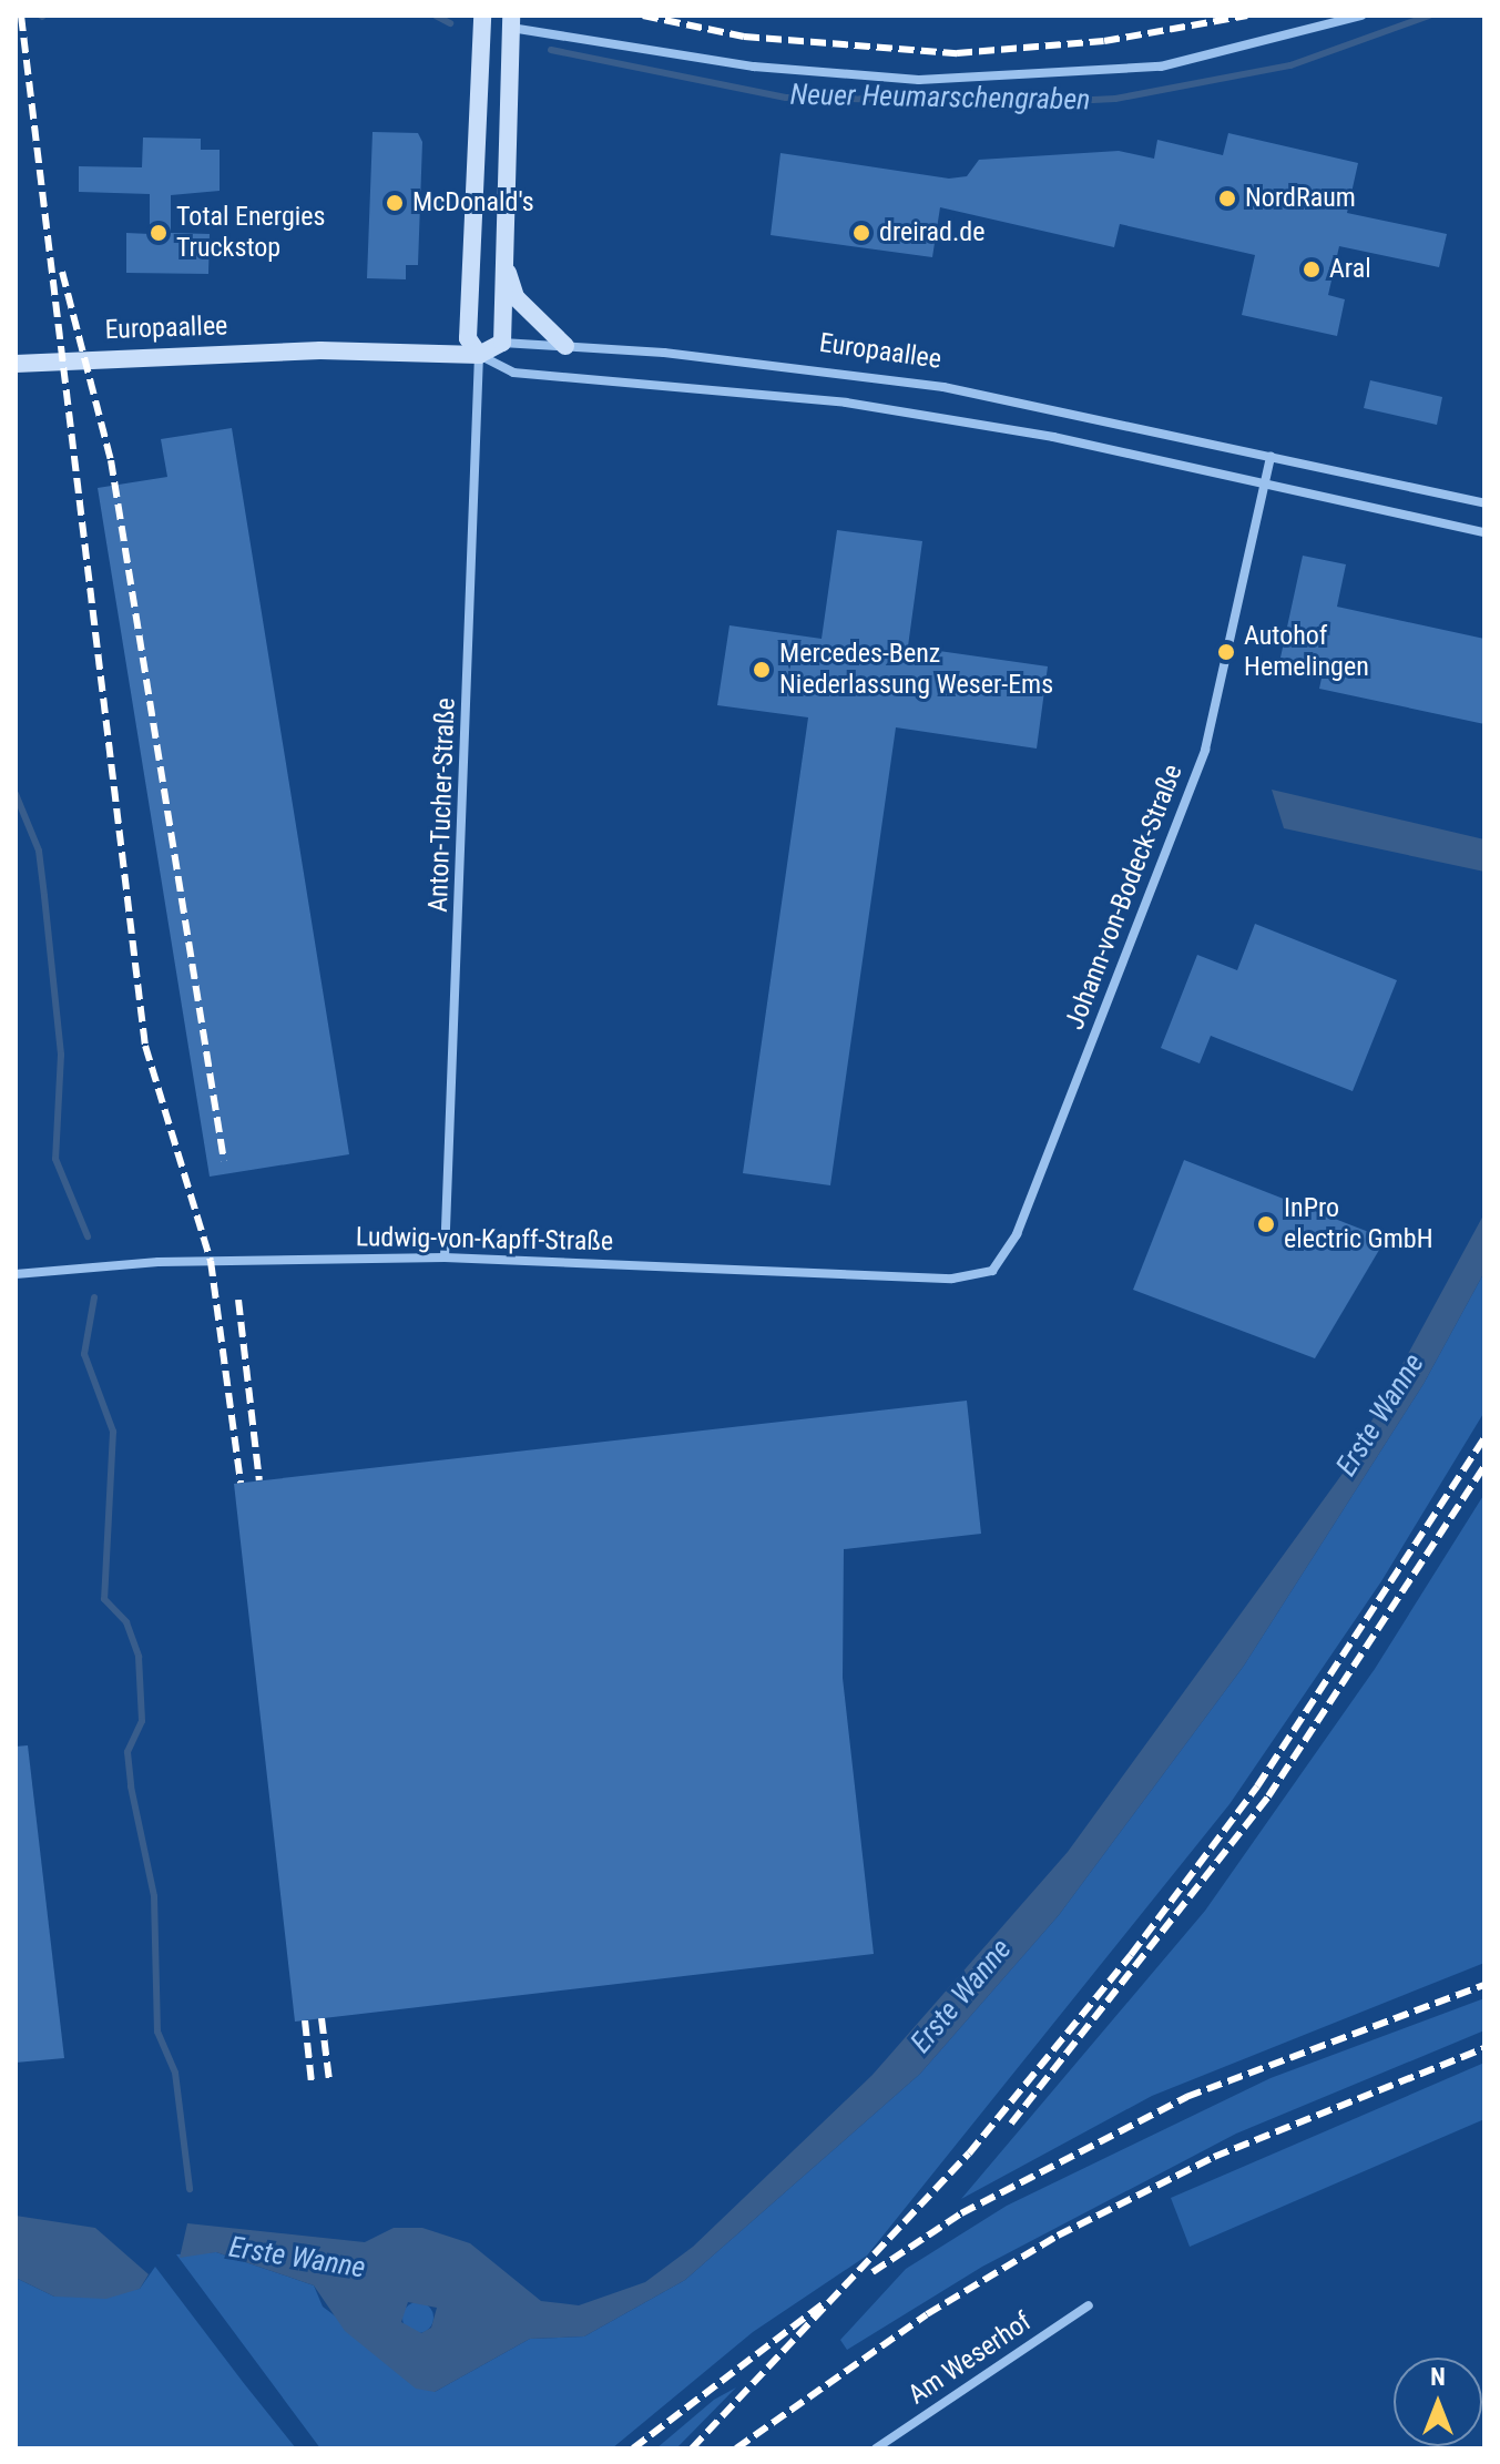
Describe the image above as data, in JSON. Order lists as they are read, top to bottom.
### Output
{
  "streets": {
    "street": [
      "Europaallee",
      "Anton-Tucher-Straße",
      "Johann-von-Bodeck-Straße",
      "Ludwig-von-Kapff-Straße",
      "Am Weserhof"
    ]
  },
  "crossings": [
    ["Europaallee", "Anton-Tucher-Straße"],
    ["Europaallee", "Johann-von-Bodeck-Straße"],
    ["Anton-Tucher-Straße", "Ludwig-von-Kapff-Straße"],
    ["Johann-von-Bodeck-Straße", "Ludwig-von-Kapff-Straße"]
  ],
  "water": ["Neuer Heumarschengraben", "Erste Wanne"],
  "places": [
    "NordRaum",
    "McDonald's",
    "Total Energies Truckstop",
    "dreirad.de",
    "Aral",
    "Autohof Hemelingen",
    "Mercedes-Benz Niederlassung Weser-Ems",
    "InPro electric GmbH"
  ],
  "north": "top"
}
